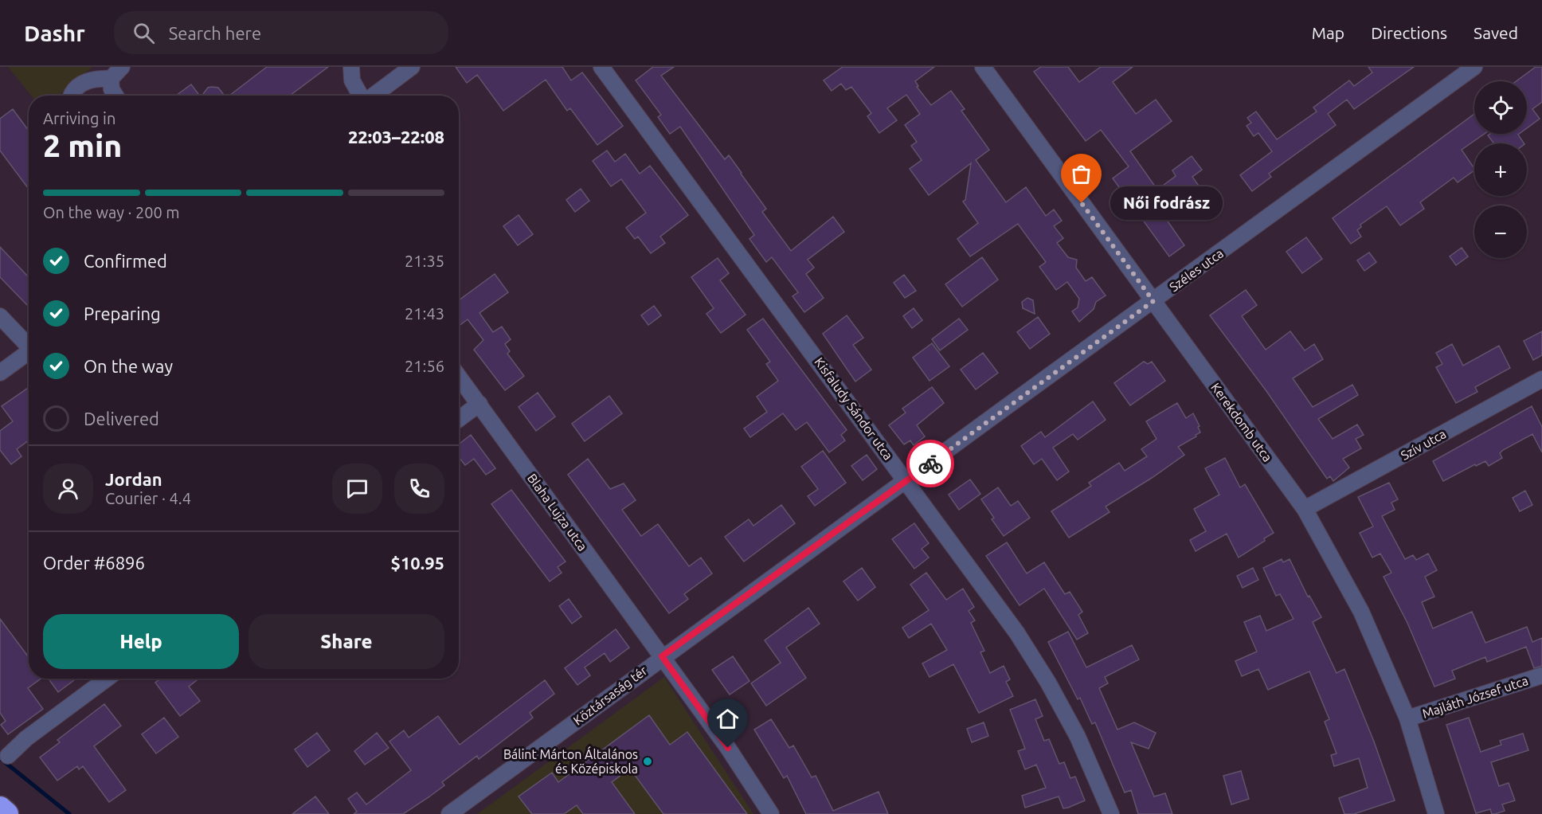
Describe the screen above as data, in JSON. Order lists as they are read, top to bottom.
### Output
{
  "streets": {
    "street": [
      "Széles utca",
      "Kisfaludy Sándor utca",
      "Kerekdomb utca",
      "Szív utca",
      "Blaha Lujza utca",
      "Köztársaság tér",
      "Majláth József utca"
    ]
  },
  "crossings": [
    ["Széles utca", "Kisfaludy Sándor utca"],
    ["Széles utca", "Kerekdomb utca"],
    ["Széles utca", "Blaha Lujza utca"],
    ["Széles utca", "Köztársaság tér"],
    ["Kerekdomb utca", "Szív utca"],
    ["Kerekdomb utca", "Majláth József utca"],
    ["Blaha Lujza utca", "Köztársaság tér"]
  ],
  "places": ["Női fodrász", "Bálint Márton Általános és Középiskola"],
  "page": {
    "header": "Dashr",
    "search": "Search here",
    "nav": ["Map", "Directions", "Saved"],
    "map_buttons": ["+", "−"],
    "heading": ["2 min", "Arriving in", "22:03–22:08"],
    "panel": [
      "Jordan",
      "Courier · 4.4",
      "Order #6896",
      "$10.95"
    ],
    "bar": "On the way · 200 m",
    "bubble": "Női fodrász",
    "list": [
      ["Confirmed", "21:35"],
      ["Preparing", "21:43"],
      ["On the way", "21:56"],
      "Delivered"
    ],
    "buttons": ["Help", "Share"]
  }
}
